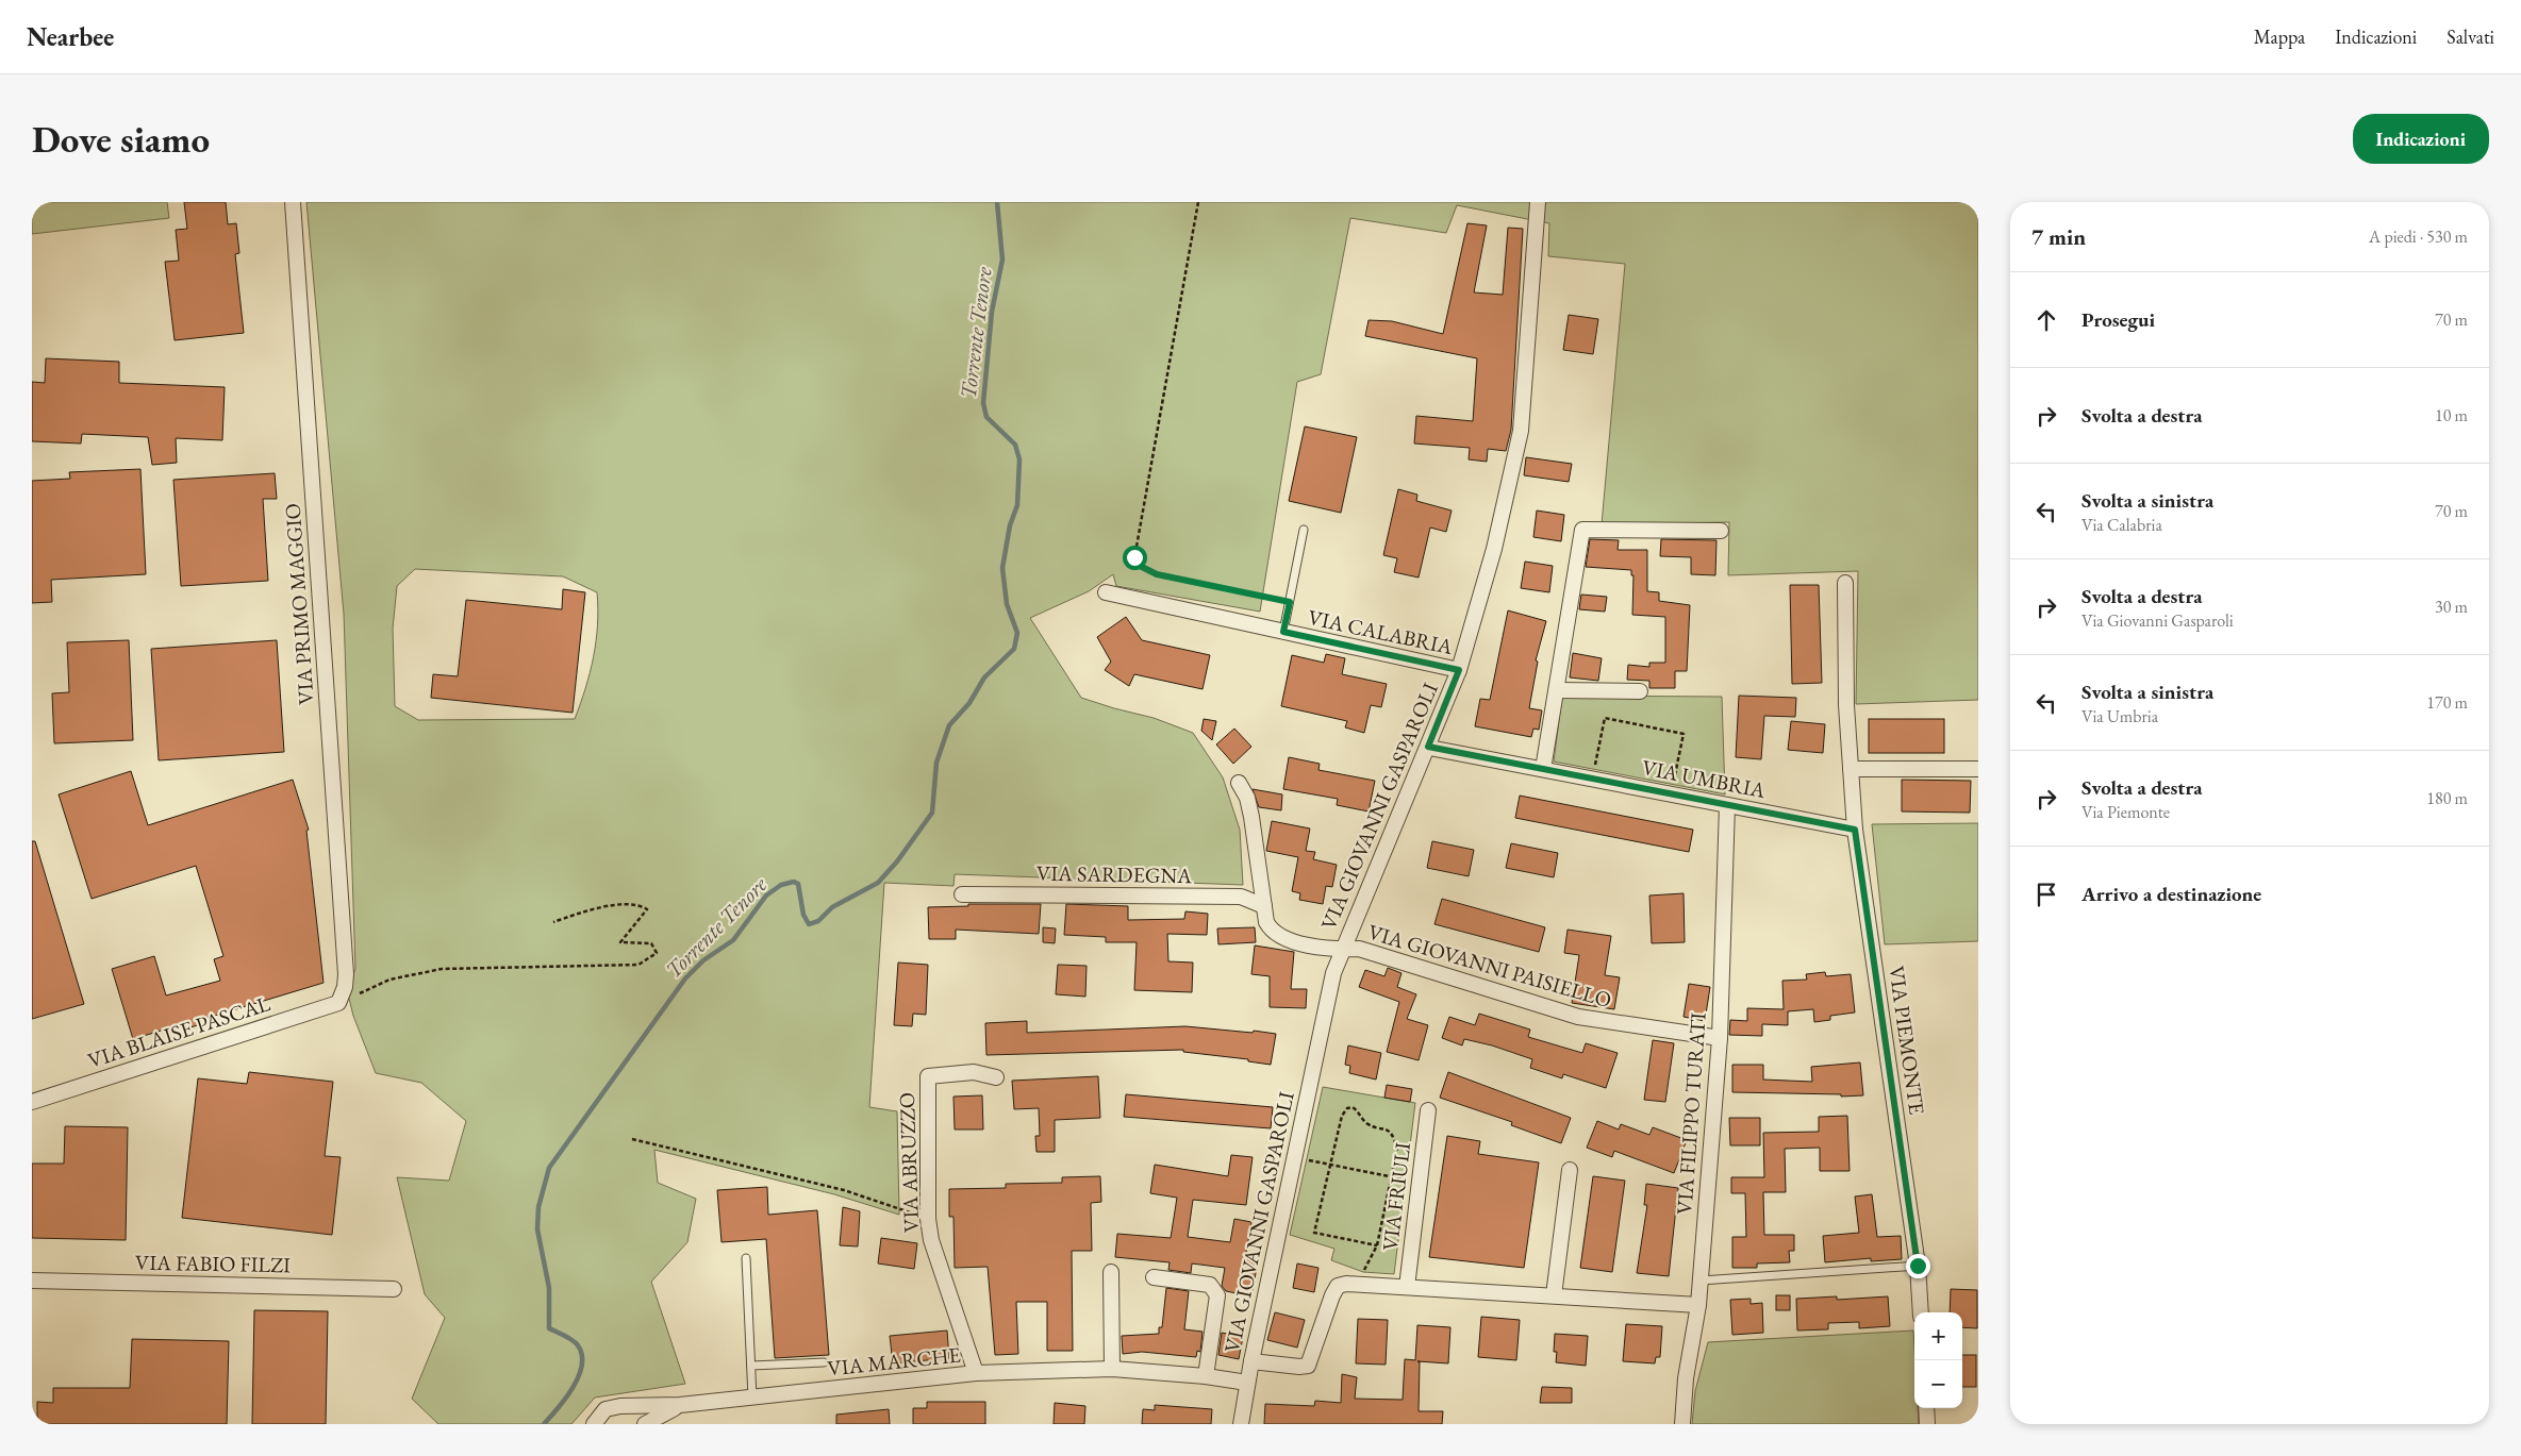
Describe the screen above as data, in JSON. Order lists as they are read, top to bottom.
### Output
{
  "streets": {
    "street": [
      "VIA PRIMO MAGGIO",
      "VIA CALABRIA",
      "VIA UMBRIA",
      "VIA GIOVANNI GASPAROLI",
      "VIA SARDEGNA",
      "VIA GIOVANNI PAISIELLO",
      "VIA BLAISE PASCAL",
      "VIA PIEMONTE",
      "VIA FILIPPO TURATI",
      "VIA ABRUZZO",
      "VIA FRIULI",
      "VIA FABIO FILZI",
      "VIA MARCHE"
    ]
  },
  "crossings": [
    ["VIA PRIMO MAGGIO", "VIA BLAISE PASCAL"],
    ["VIA CALABRIA", "VIA GIOVANNI GASPAROLI"],
    ["VIA UMBRIA", "VIA GIOVANNI GASPAROLI"],
    ["VIA UMBRIA", "VIA PIEMONTE"],
    ["VIA UMBRIA", "VIA FILIPPO TURATI"],
    ["VIA GIOVANNI GASPAROLI", "VIA GIOVANNI PAISIELLO"],
    ["VIA GIOVANNI GASPAROLI", "VIA MARCHE"],
    ["VIA GIOVANNI PAISIELLO", "VIA FILIPPO TURATI"],
    ["VIA ABRUZZO", "VIA MARCHE"]
  ],
  "water": ["Torrente Tenore"],
  "page": {
    "header": "Nearbee",
    "nav": ["Mappa", "Indicazioni", "Salvati"],
    "buttons": "Indicazioni",
    "title": "Dove siamo",
    "heading": ["7 min", "A piedi · 530 m"],
    "list": [
      ["Prosegui", "70 m"],
      ["Svolta a destra", "10 m"],
      ["Svolta a sinistra", "Via Calabria", "70 m"],
      ["Svolta a destra", "Via Giovanni Gasparoli", "30 m"],
      ["Svolta a sinistra", "Via Umbria", "170 m"],
      ["Svolta a destra", "Via Piemonte", "180 m"],
      "Arrivo a destinazione"
    ],
    "map_buttons": ["+", "−"]
  }
}
